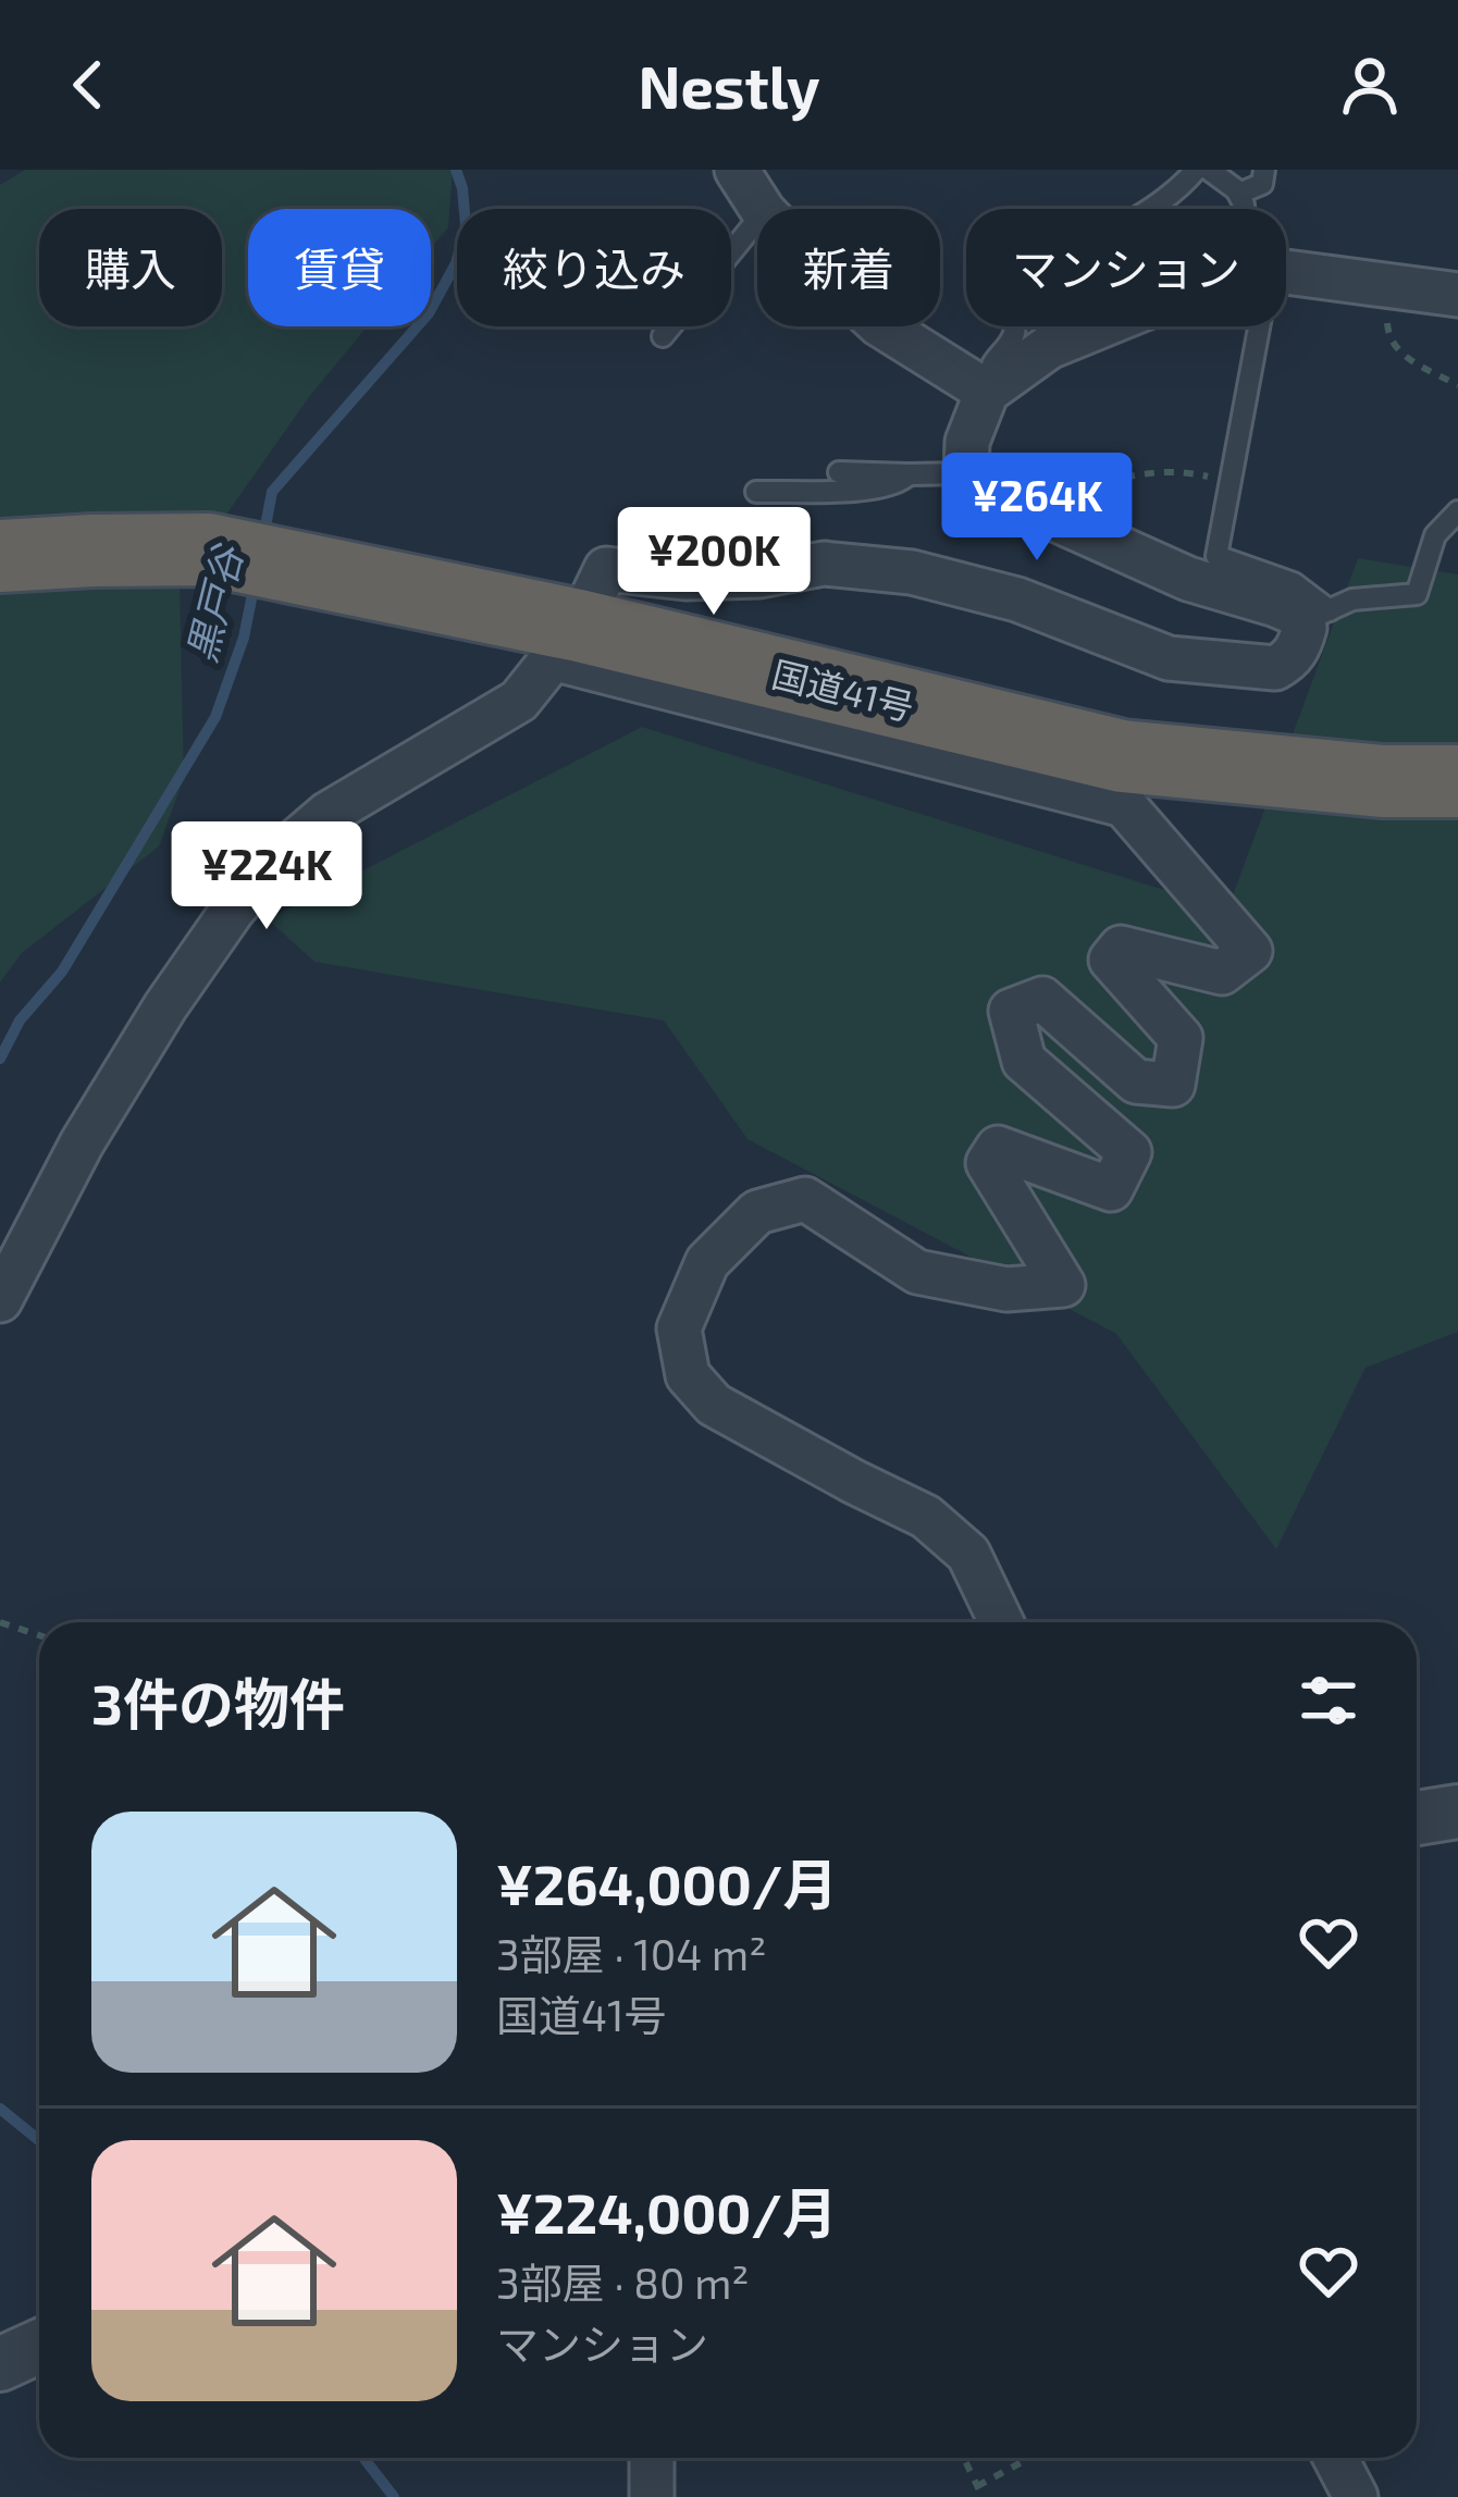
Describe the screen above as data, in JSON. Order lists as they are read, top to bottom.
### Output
{
  "streets": {
    "highway": ["国道41号"]
  },
  "water": ["黒戸谷"],
  "page": {
    "header": "Nestly",
    "chip": [
      "購入",
      "賃貸",
      "絞り込み",
      "新着",
      "マンション"
    ],
    "price": ["¥264K", "¥200K", "¥224K"],
    "heading": "3件の物件",
    "list": [
      {
        "name": "¥264,000/月",
        "note": "3部屋 · 104 m² · 国道41号"
      },
      {
        "name": "¥224,000/月",
        "note": "3部屋 · 80 m² · マンション"
      }
    ]
  }
}
